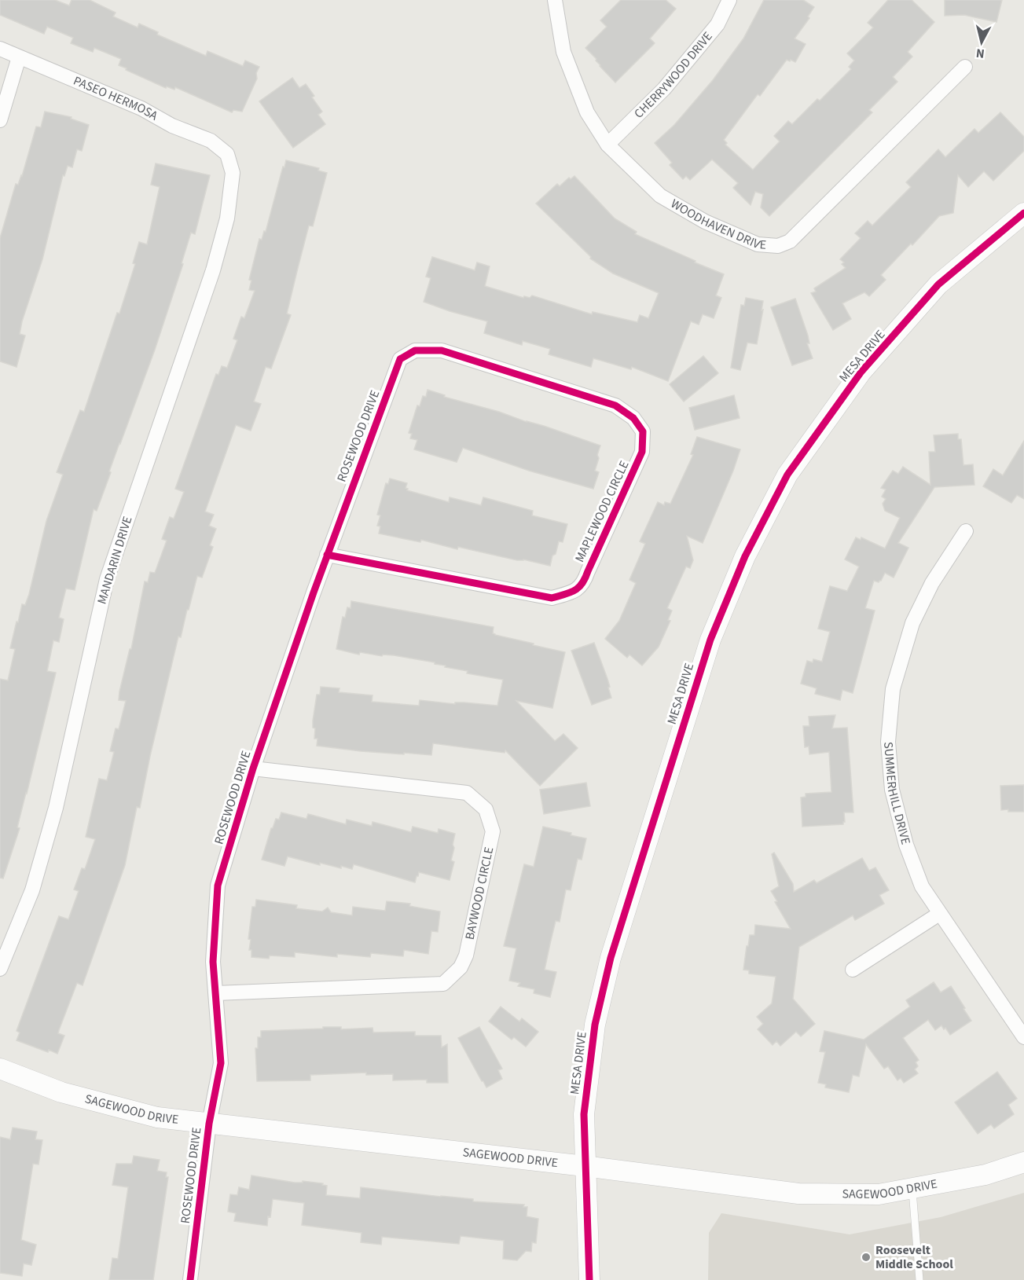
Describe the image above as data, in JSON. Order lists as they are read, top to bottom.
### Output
{
  "streets": {
    "main road": ["MESA DRIVE", "SAGEWOOD DRIVE"],
    "street": [
      "CHERRYWOOD DRIVE",
      "PASEO HERMOSA",
      "WOODHAVEN DRIVE",
      "ROSEWOOD DRIVE",
      "MAPLEWOOD CIRCLE",
      "MANDARIN DRIVE",
      "SUMMERHILL DRIVE",
      "BAYWOOD CIRCLE"
    ]
  },
  "crossings": [
    ["CHERRYWOOD DRIVE", "WOODHAVEN DRIVE"],
    ["PASEO HERMOSA", "MANDARIN DRIVE"],
    ["MESA DRIVE", "SAGEWOOD DRIVE"],
    ["ROSEWOOD DRIVE", "MAPLEWOOD CIRCLE"],
    ["ROSEWOOD DRIVE", "BAYWOOD CIRCLE"],
    ["ROSEWOOD DRIVE", "SAGEWOOD DRIVE"]
  ],
  "places": ["Roosevelt Middle School"],
  "north": "bottom"
}
